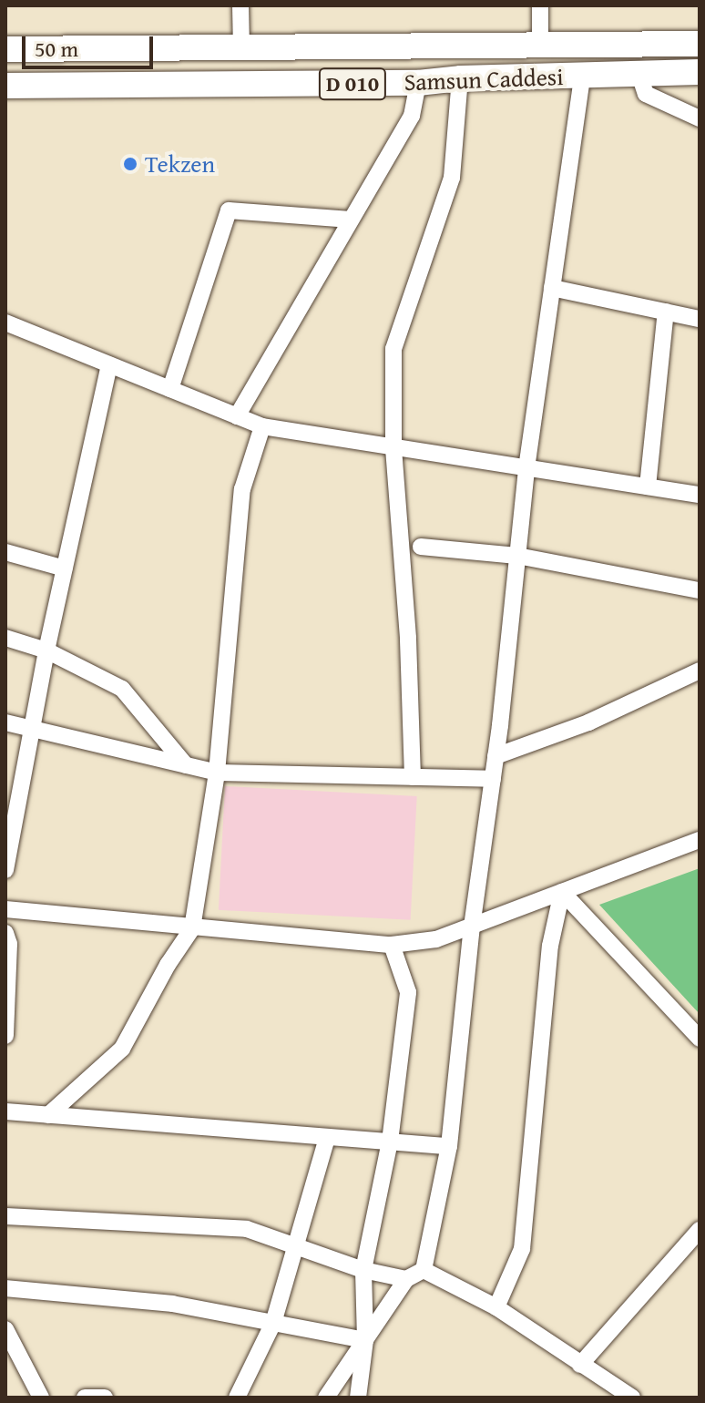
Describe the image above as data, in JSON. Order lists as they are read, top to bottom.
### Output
{
  "streets": {
    "highway": ["Samsun Caddesi", "D 010"]
  },
  "places": ["Tekzen"],
  "scale_bar": "50 m"
}
